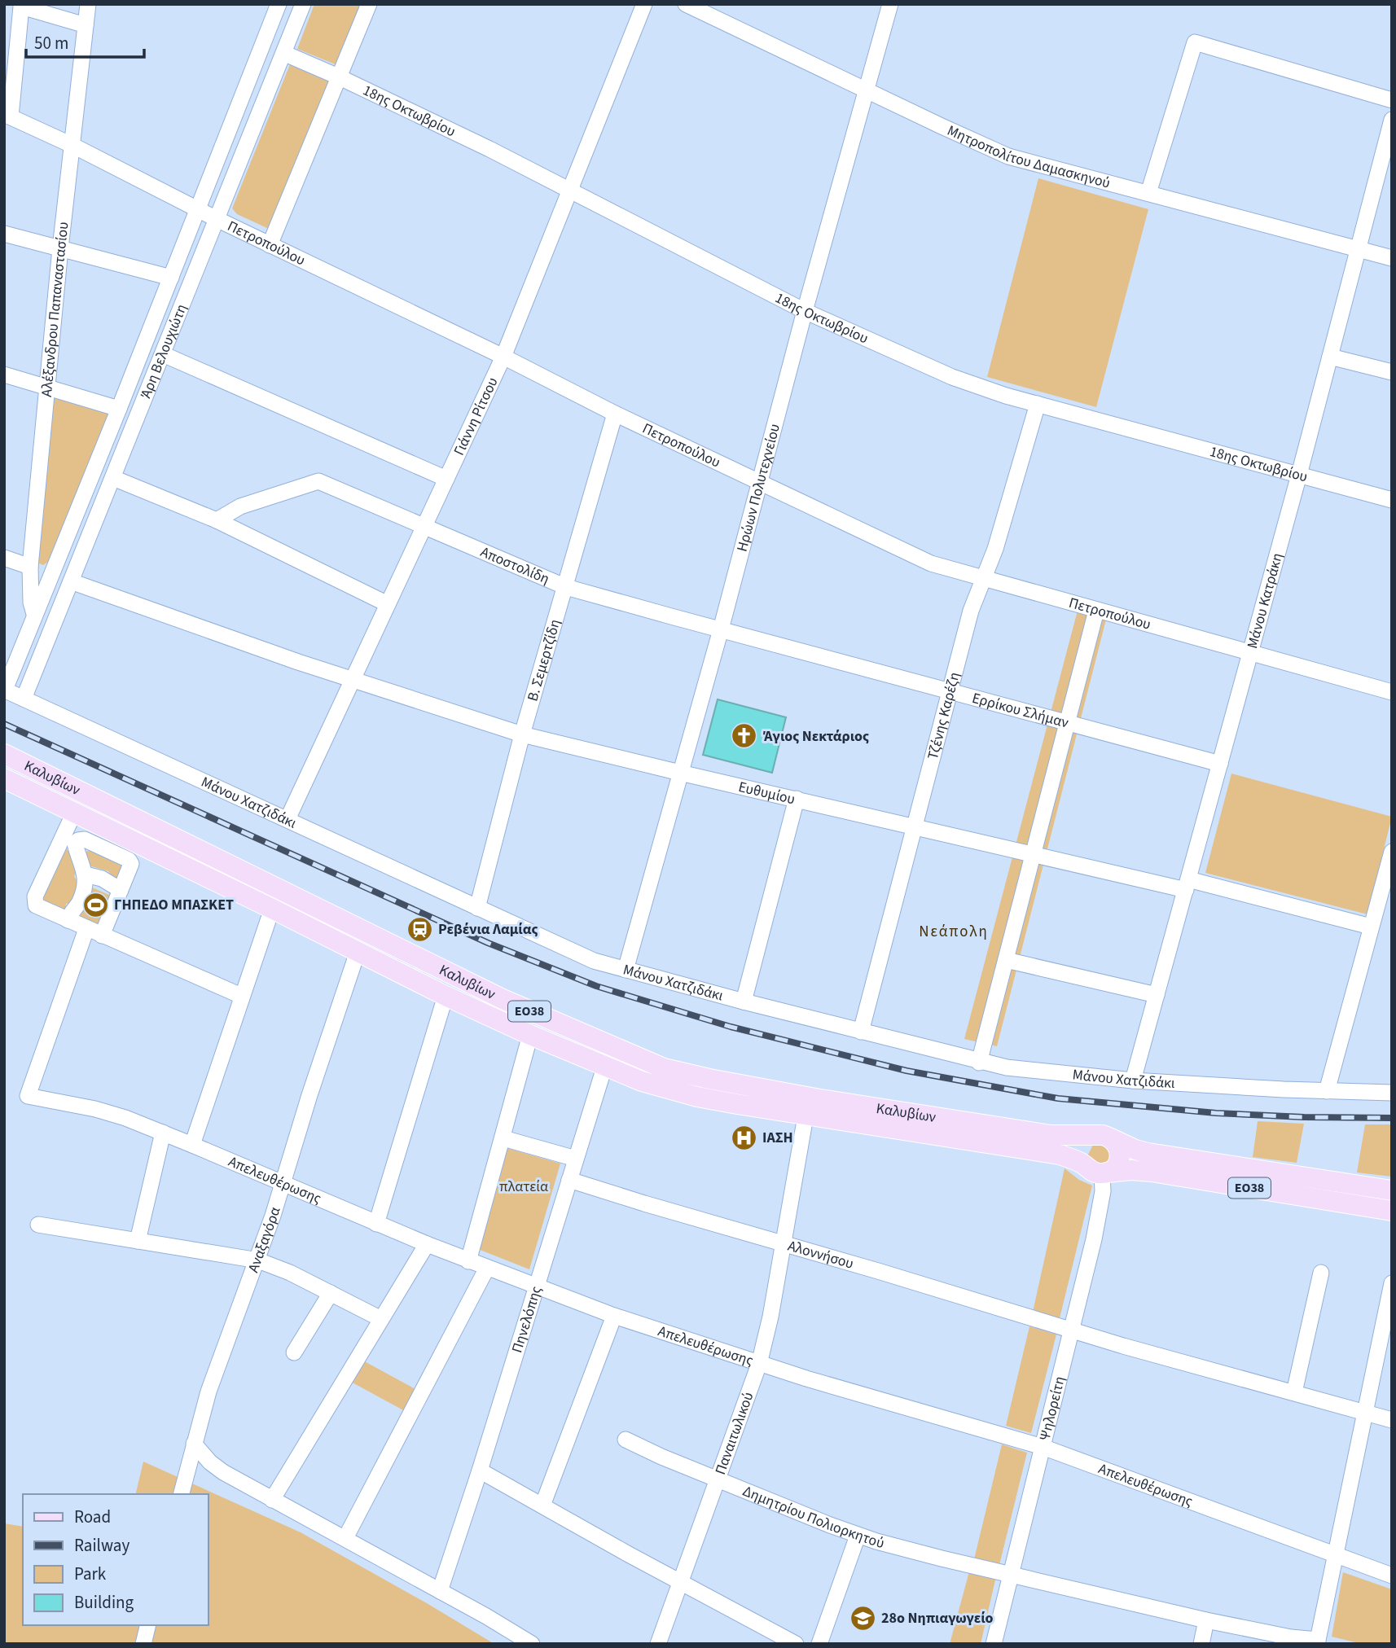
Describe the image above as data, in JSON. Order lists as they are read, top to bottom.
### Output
{
  "streets": {
    "main road": ["Καλυβίων", "ΕΟ38"],
    "street": [
      "18ης Οκτωβρίου",
      "Μητροπολίτου Δαμασκηνού",
      "Πετροπούλου",
      "Αλέξανδρου Παπαναστασίου",
      "Άρη Βελουχιώτη",
      "Γιάννη Ρίτσου",
      "Ηρώων Πολυτεχνείου",
      "Αποστολίδη",
      "Μάνου Κατράκη",
      "Β. Σεμερτζίδη",
      "Ερρίκου Σλήμαν",
      "Τζένης Καρέζη",
      "Ευθυμίου",
      "Μάνου Χατζιδάκι",
      "Απελευθέρωσης",
      "Αναξαγόρα",
      "Αλοννήσου",
      "Πηνελόπης",
      "Ψηλορείτη",
      "Παναιτωλικού",
      "Δημητρίου Πολιορκητού"
    ]
  },
  "crossings": [
    ["18ης Οκτωβρίου", "Άρη Βελουχιώτη"],
    ["18ης Οκτωβρίου", "Γιάννη Ρίτσου"],
    ["18ης Οκτωβρίου", "Ηρώων Πολυτεχνείου"],
    ["18ης Οκτωβρίου", "Μάνου Κατράκη"],
    ["18ης Οκτωβρίου", "Τζένης Καρέζη"],
    ["Μητροπολίτου Δαμασκηνού", "Ηρώων Πολυτεχνείου"],
    ["Μητροπολίτου Δαμασκηνού", "Μάνου Κατράκη"],
    ["Πετροπούλου", "Αλέξανδρου Παπαναστασίου"],
    ["Πετροπούλου", "Άρη Βελουχιώτη"],
    ["Πετροπούλου", "Γιάννη Ρίτσου"],
    ["Πετροπούλου", "Ηρώων Πολυτεχνείου"],
    ["Πετροπούλου", "Μάνου Κατράκη"],
    ["Πετροπούλου", "Β. Σεμερτζίδη"],
    ["Πετροπούλου", "Τζένης Καρέζη"],
    ["Αλέξανδρου Παπαναστασίου", "Άρη Βελουχιώτη"],
    ["Άρη Βελουχιώτη", "Ευθυμίου"],
    ["Άρη Βελουχιώτη", "Μάνου Χατζιδάκι"],
    ["Γιάννη Ρίτσου", "Αποστολίδη"],
    ["Γιάννη Ρίτσου", "Ευθυμίου"],
    ["Γιάννη Ρίτσου", "Μάνου Χατζιδάκι"],
    ["Ηρώων Πολυτεχνείου", "Αποστολίδη"],
    ["Ηρώων Πολυτεχνείου", "Ερρίκου Σλήμαν"],
    ["Ηρώων Πολυτεχνείου", "Ευθυμίου"],
    ["Ηρώων Πολυτεχνείου", "Μάνου Χατζιδάκι"],
    ["Αποστολίδη", "Β. Σεμερτζίδη"],
    ["Αποστολίδη", "Ερρίκου Σλήμαν"],
    ["Μάνου Κατράκη", "Ερρίκου Σλήμαν"],
    ["Μάνου Κατράκη", "Ευθυμίου"],
    ["Μάνου Κατράκη", "Μάνου Χατζιδάκι"],
    ["Β. Σεμερτζίδη", "Ευθυμίου"],
    ["Β. Σεμερτζίδη", "Μάνου Χατζιδάκι"],
    ["Ερρίκου Σλήμαν", "Τζένης Καρέζη"],
    ["Τζένης Καρέζη", "Ευθυμίου"],
    ["Τζένης Καρέζη", "Μάνου Χατζιδάκι"],
    ["Καλυβίων", "Αναξαγόρα"],
    ["Καλυβίων", "Πηνελόπης"],
    ["Καλυβίων", "Ψηλορείτη"],
    ["Καλυβίων", "Παναιτωλικού"],
    ["Απελευθέρωσης", "Αναξαγόρα"],
    ["Απελευθέρωσης", "Πηνελόπης"],
    ["Απελευθέρωσης", "Ψηλορείτη"],
    ["Απελευθέρωσης", "Παναιτωλικού"],
    ["Αλοννήσου", "Πηνελόπης"],
    ["Αλοννήσου", "Ψηλορείτη"],
    ["Αλοννήσου", "Παναιτωλικού"],
    ["Ψηλορείτη", "Δημητρίου Πολιορκητού"],
    ["Παναιτωλικού", "Δημητρίου Πολιορκητού"]
  ],
  "districts": ["Νεάπολη"],
  "parks": ["πλατεία"],
  "places": {
    "church": ["Άγιος Νεκτάριος"],
    "sports": ["ΓΗΠΕΔΟ ΜΠΑΣΚΕΤ"],
    "station": ["Ρεβένια Λαμίας"],
    "hospital": ["ΙΑΣΗ"],
    "school or university": ["28ο Νηπιαγωγείο"]
  },
  "legend": [
    "Road",
    "Railway",
    "Park",
    "Building"
  ],
  "scale_bar": "50 m"
}
